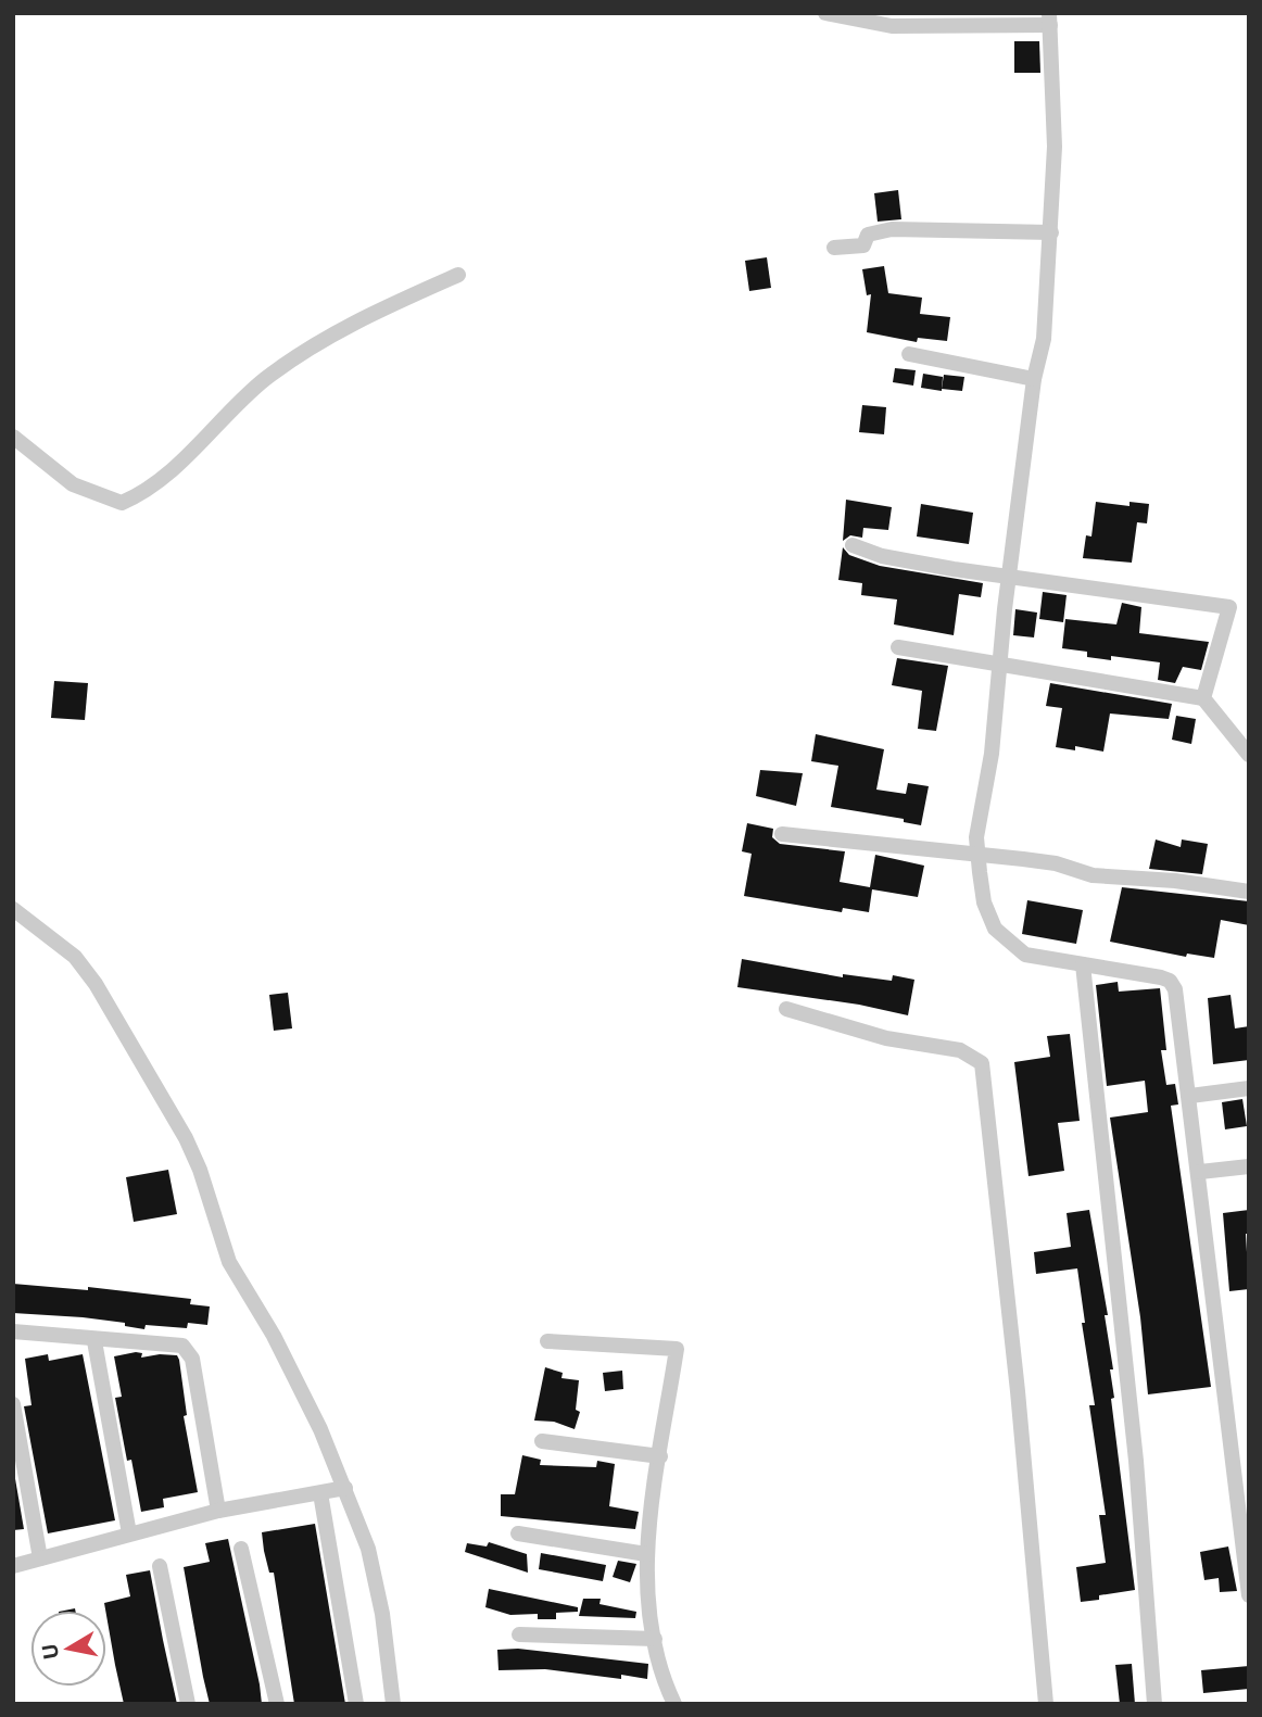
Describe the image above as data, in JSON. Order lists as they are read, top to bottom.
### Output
{
  "north": "left"
}
